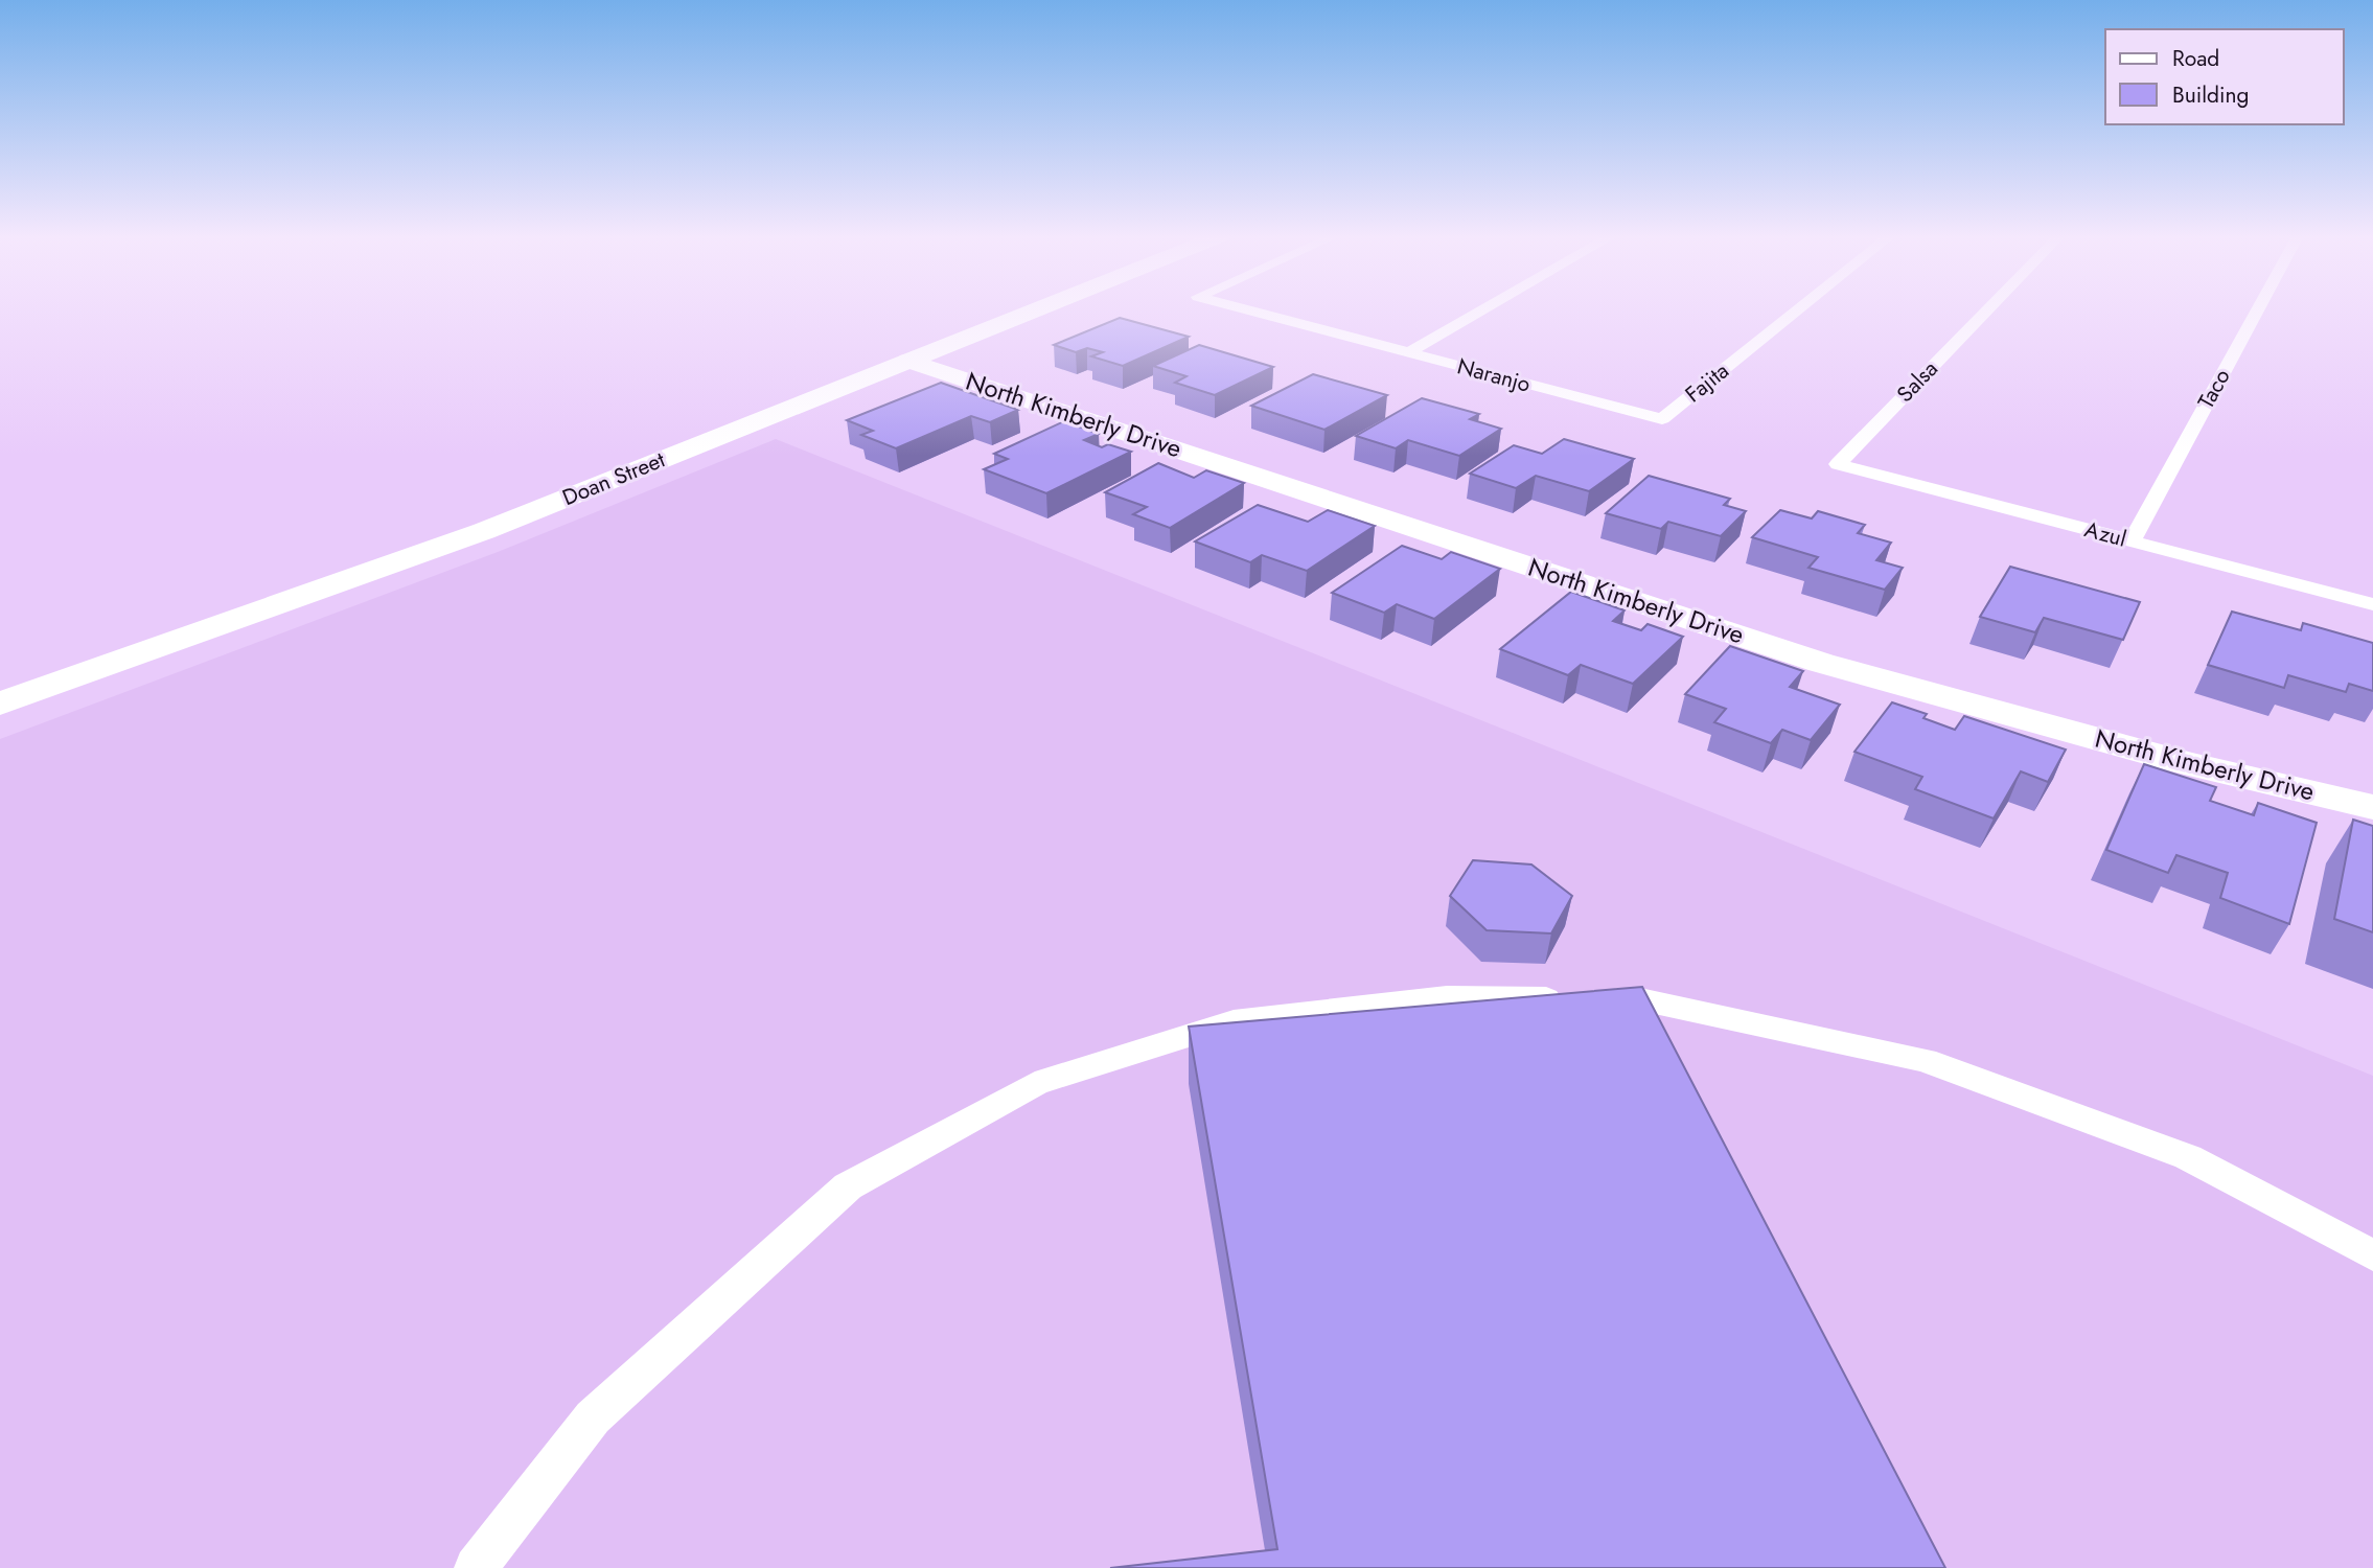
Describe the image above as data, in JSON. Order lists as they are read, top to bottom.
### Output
{
  "streets": {
    "street": ["North Kimberly Drive", "Doan Street"],
    "lane": [
      "Naranjo",
      "Salsa",
      "Fajita",
      "Taco",
      "Azul"
    ]
  },
  "crossings": [
    ["Naranjo", "Fajita"],
    ["Salsa", "Azul"],
    ["Taco", "Azul"],
    ["North Kimberly Drive", "Doan Street"]
  ],
  "legend": ["Road", "Building"]
}
